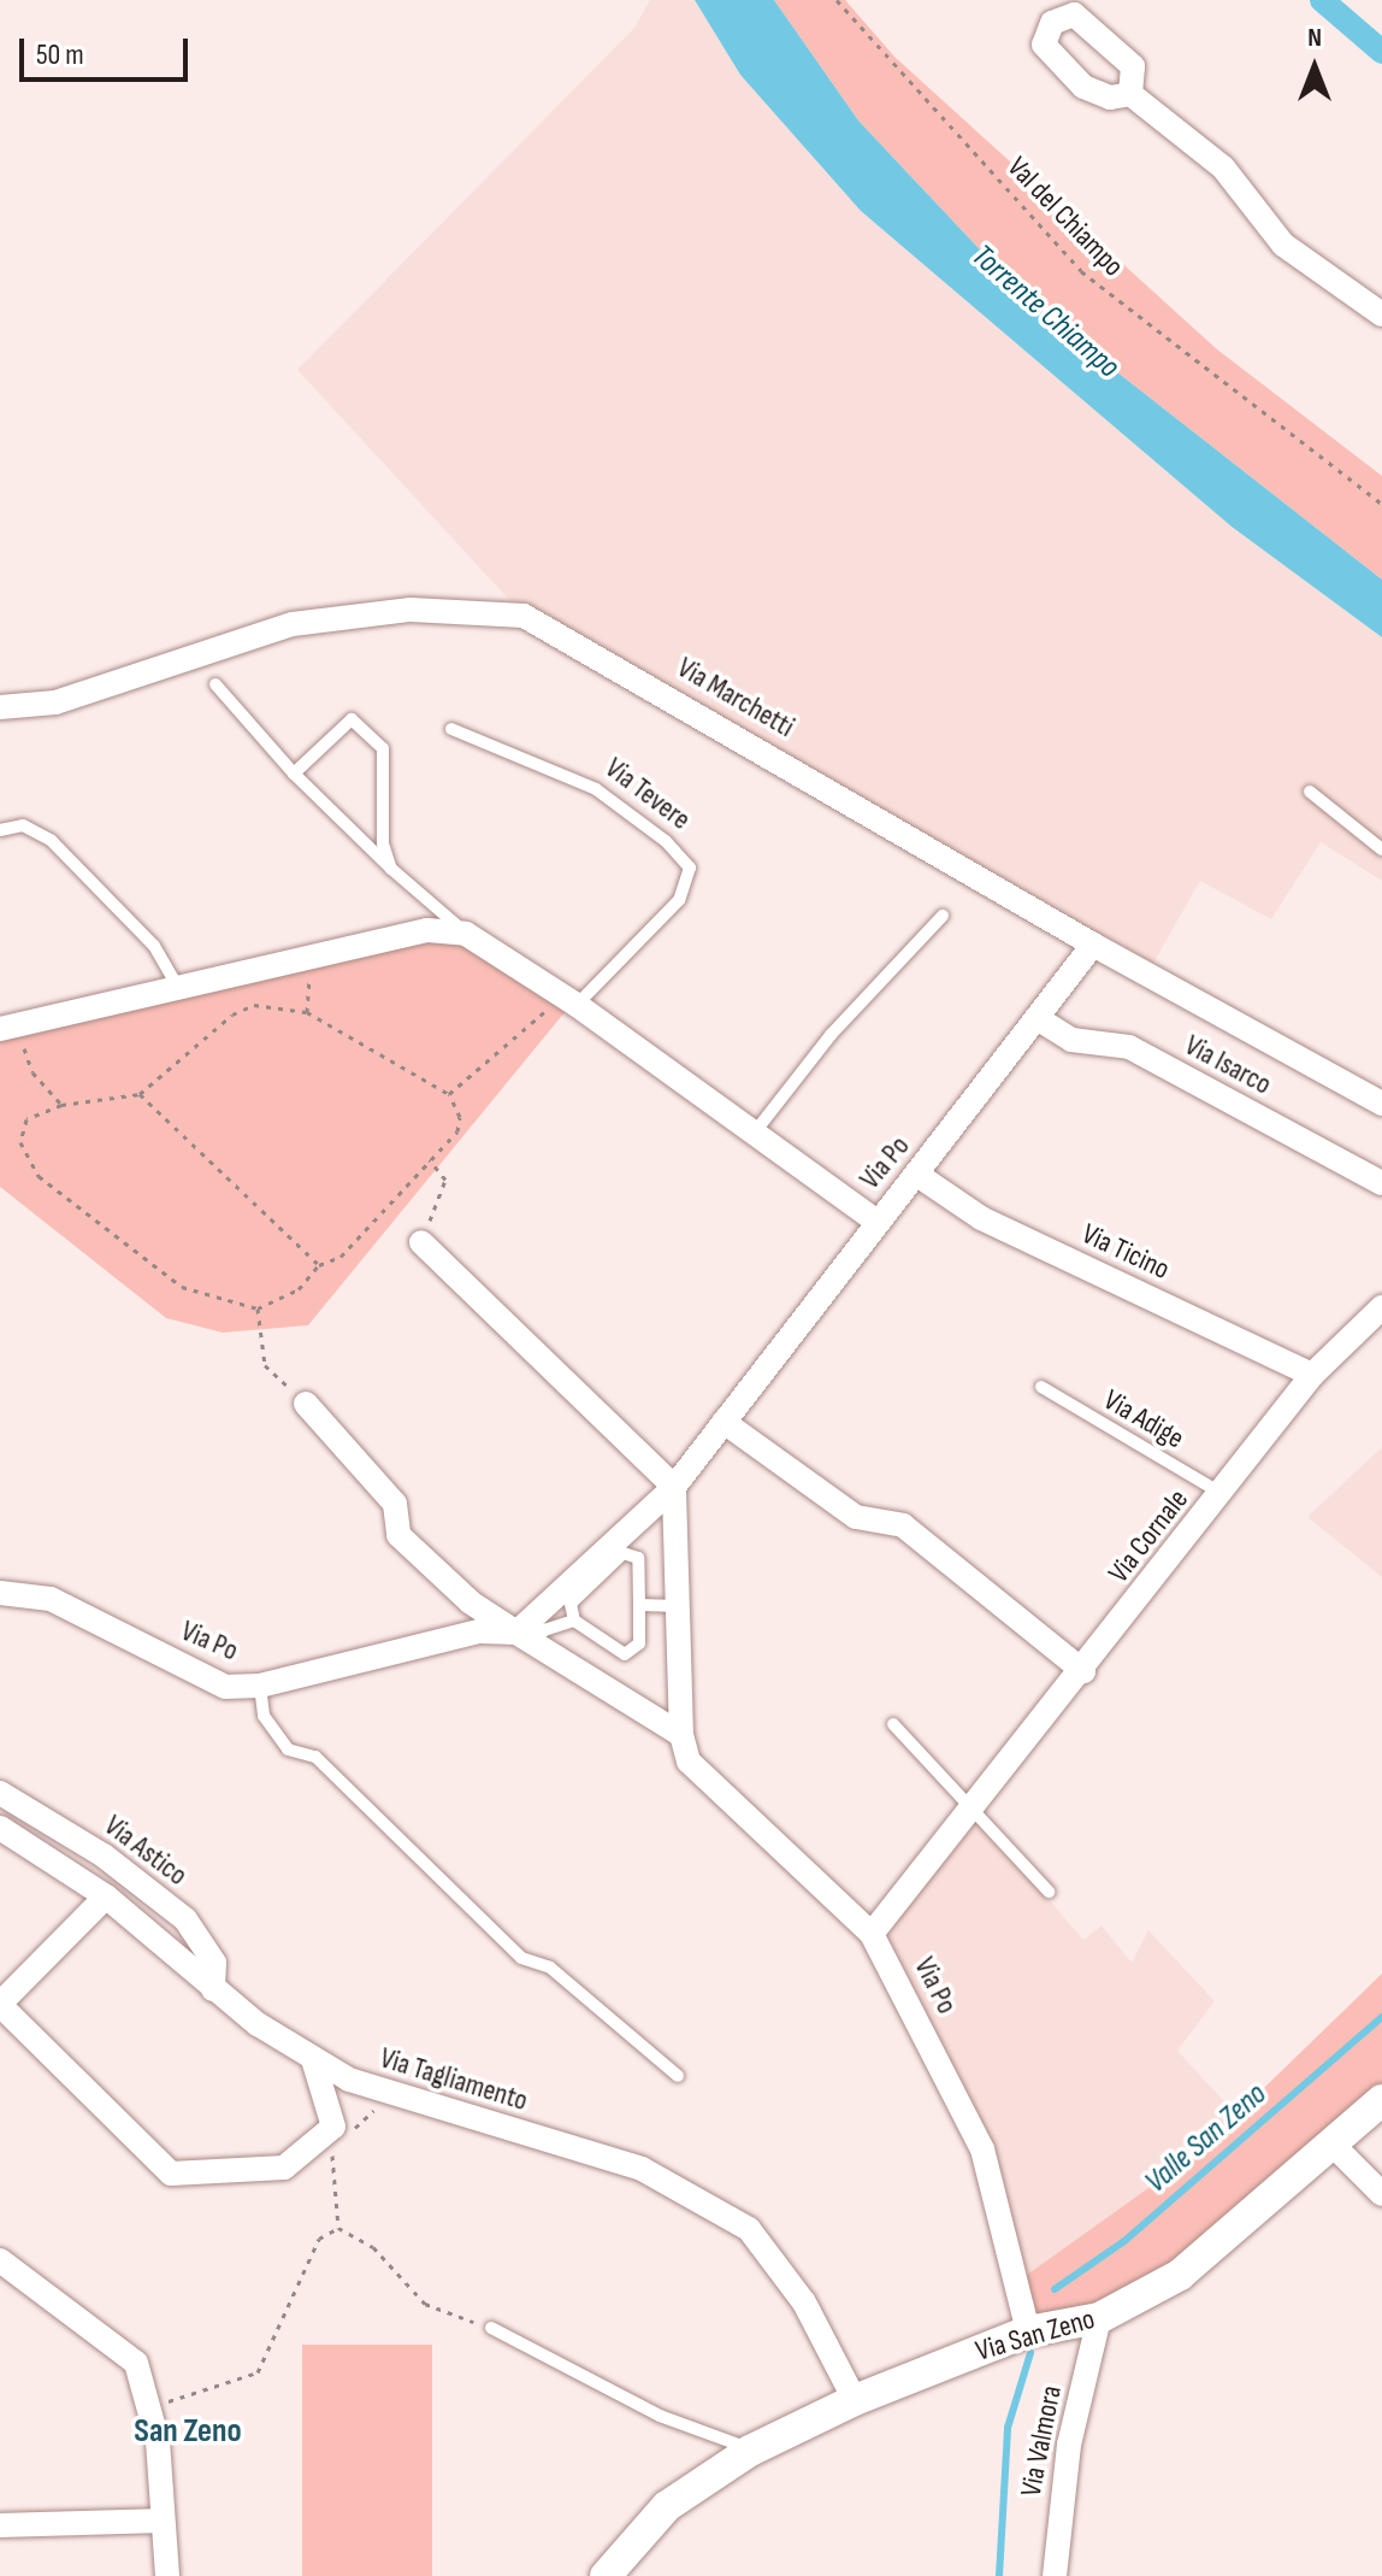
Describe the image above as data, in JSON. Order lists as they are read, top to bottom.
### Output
{
  "streets": {
    "street": [
      "Via Marchetti",
      "Via Isarco",
      "Via Po",
      "Via Ticino",
      "Via Cornale",
      "Via Astico",
      "Via Tagliamento",
      "Via San Zeno",
      "Via Valmora"
    ],
    "lane": ["Via Tevere", "Via Adige"],
    "path": ["Val del Chiampo"]
  },
  "crossings": [
    ["Via Marchetti", "Via Po"],
    ["Via Isarco", "Via Po"],
    ["Via Po", "Via Ticino"],
    ["Via Po", "Via Cornale"],
    ["Via Po", "Via San Zeno"],
    ["Via Ticino", "Via Cornale"],
    ["Via Adige", "Via Cornale"],
    ["Via Astico", "Via Tagliamento"],
    ["Via Tagliamento", "Via San Zeno"],
    ["Via San Zeno", "Via Valmora"]
  ],
  "districts": ["San Zeno"],
  "water": ["Torrente Chiampo", "Valle San Zeno"],
  "scale_bar": "50 m",
  "north": "top"
}
